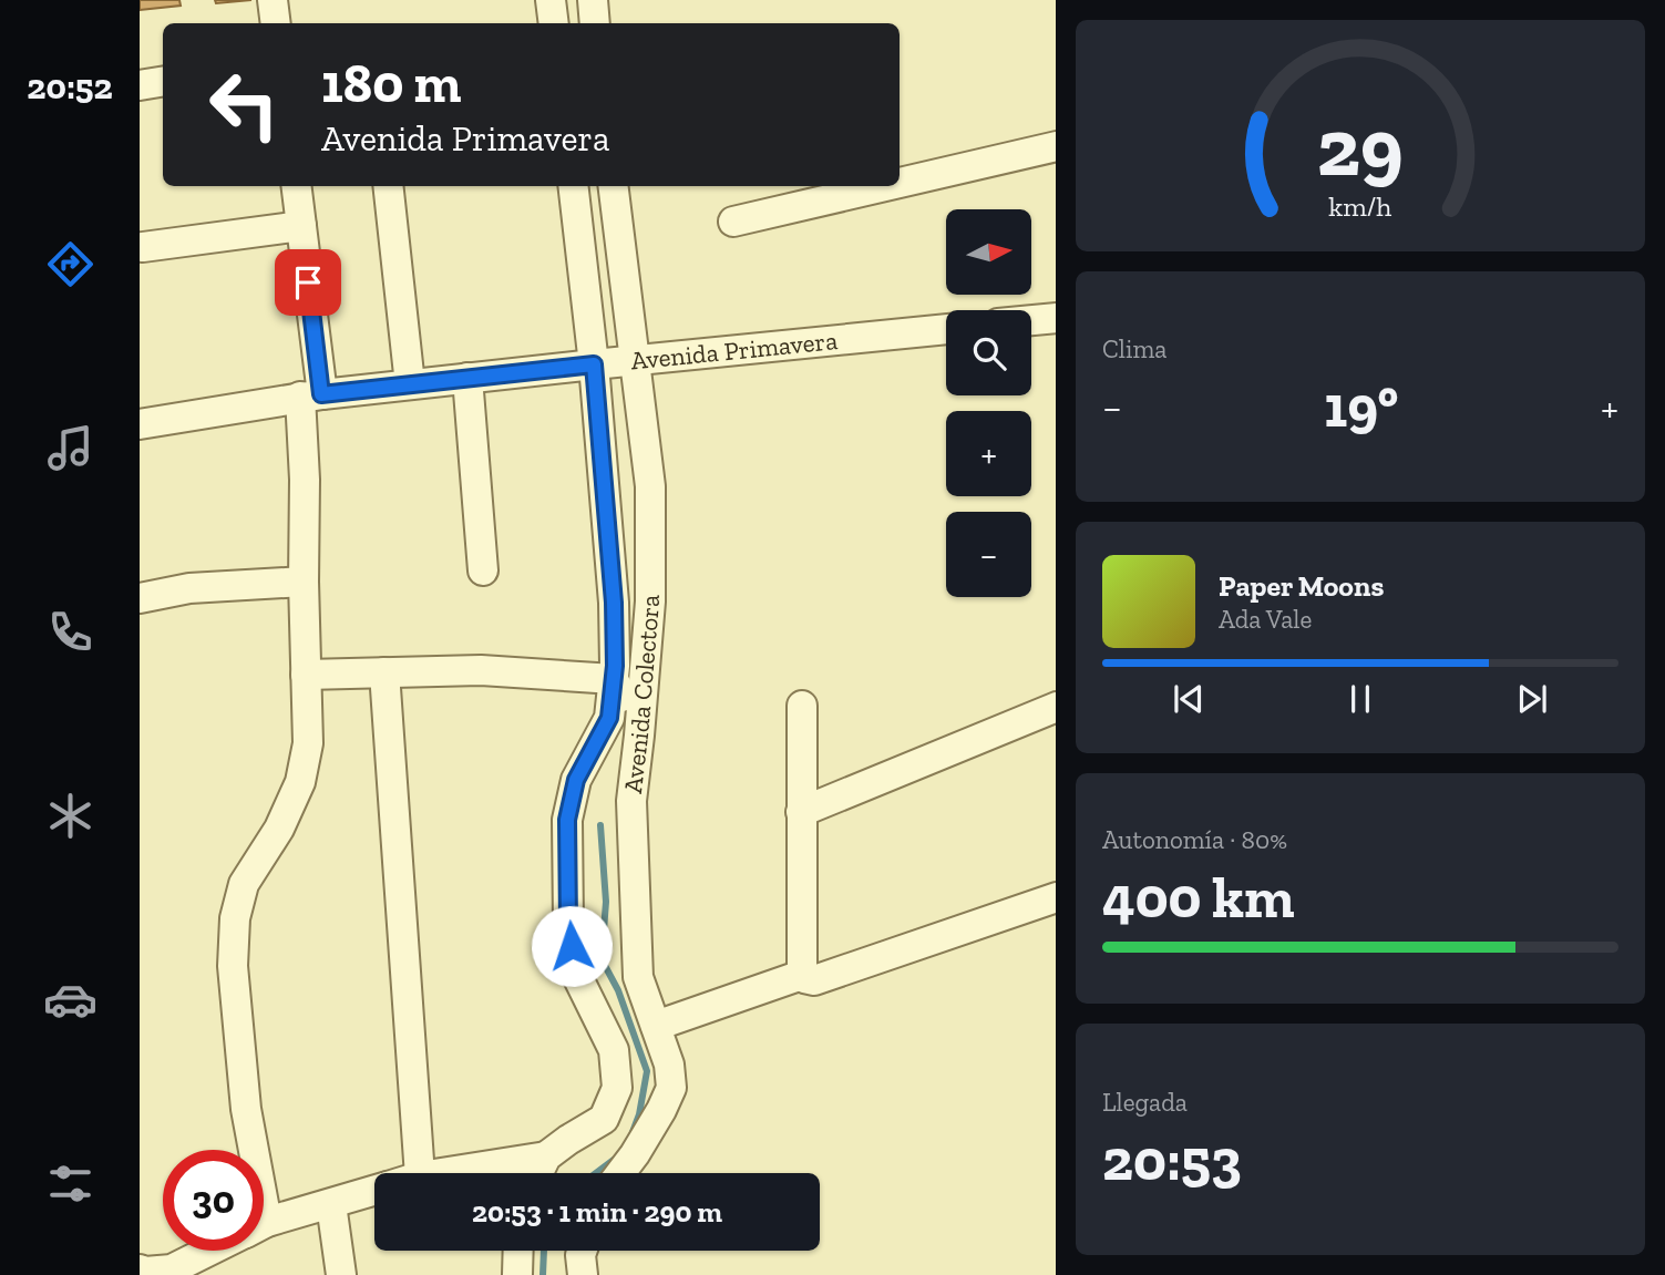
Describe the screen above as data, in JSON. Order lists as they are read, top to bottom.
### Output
{
  "streets": {
    "street": ["Avenida Primavera", "Avenida Colectora"]
  },
  "crossings": [
    ["Avenida Primavera", "Avenida Colectora"]
  ],
  "north": "right",
  "page": {
    "tabs": "20:52",
    "turn": ["180 m", "Avenida Primavera"],
    "map_buttons": ["+", "−"],
    "tile": [
      "Clima",
      ["Autonomía · 80%", "400 km"],
      ["Llegada", "20:53"]
    ],
    "heat": ["−", "19°", "+"],
    "song": ["Paper Moons", "Ada Vale"],
    "limit": "30",
    "trip": "20:53 · 1 min · 290 m",
    "gauge": ["29", "km/h"]
  }
}
